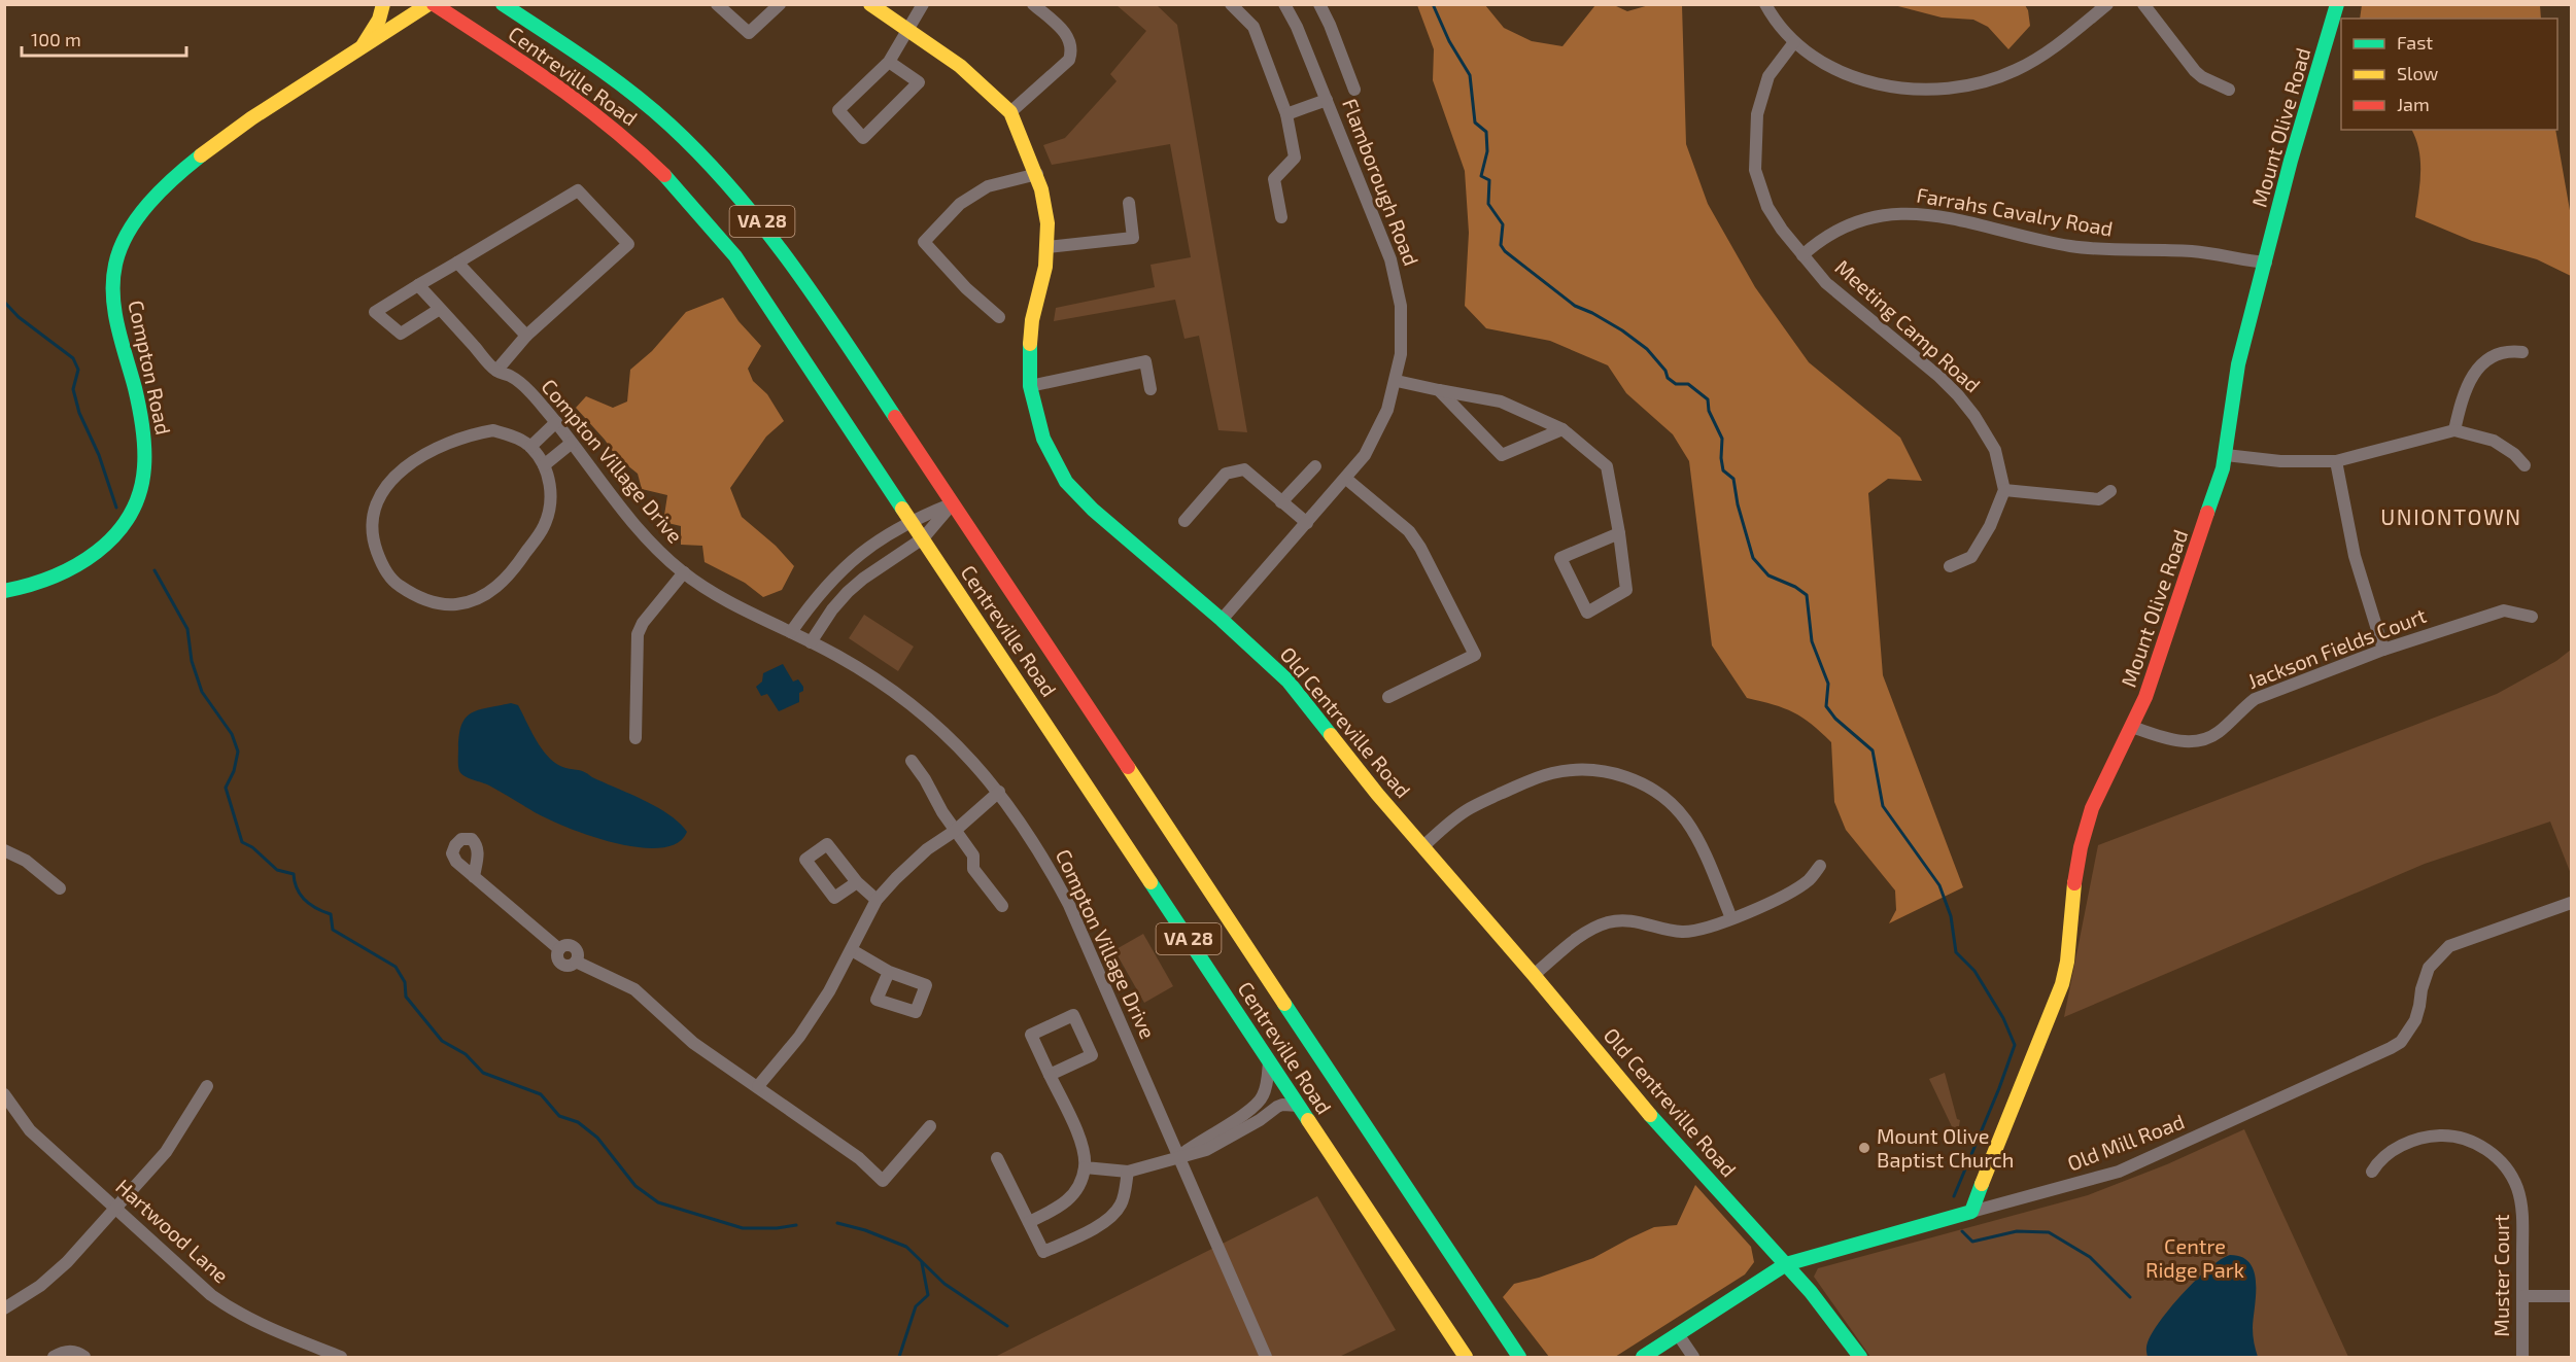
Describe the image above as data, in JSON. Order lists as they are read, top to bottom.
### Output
{
  "streets": {
    "main road": [
      "Centreville Road",
      "Mount Olive Road",
      "VA 28",
      "Compton Road",
      "Old Centreville Road",
      "Old Mill Road"
    ],
    "street": [
      "Flamborough Road",
      "Farrahs Cavalry Road",
      "Meeting Camp Road",
      "Compton Village Drive",
      "Jackson Fields Court",
      "Hartwood Lane",
      "Muster Court"
    ]
  },
  "crossings": [
    ["Mount Olive Road", "Farrahs Cavalry Road"],
    ["Mount Olive Road", "Jackson Fields Court"],
    ["Mount Olive Road", "Old Mill Road"],
    ["Flamborough Road", "Old Centreville Road"],
    ["Farrahs Cavalry Road", "Meeting Camp Road"],
    ["Old Centreville Road", "Old Mill Road"]
  ],
  "districts": ["UNIONTOWN"],
  "parks": ["Centre Ridge Park"],
  "places": ["Mount Olive Baptist Church"],
  "legend": ["Fast", "Slow", "Jam"],
  "scale_bar": "100 m"
}
